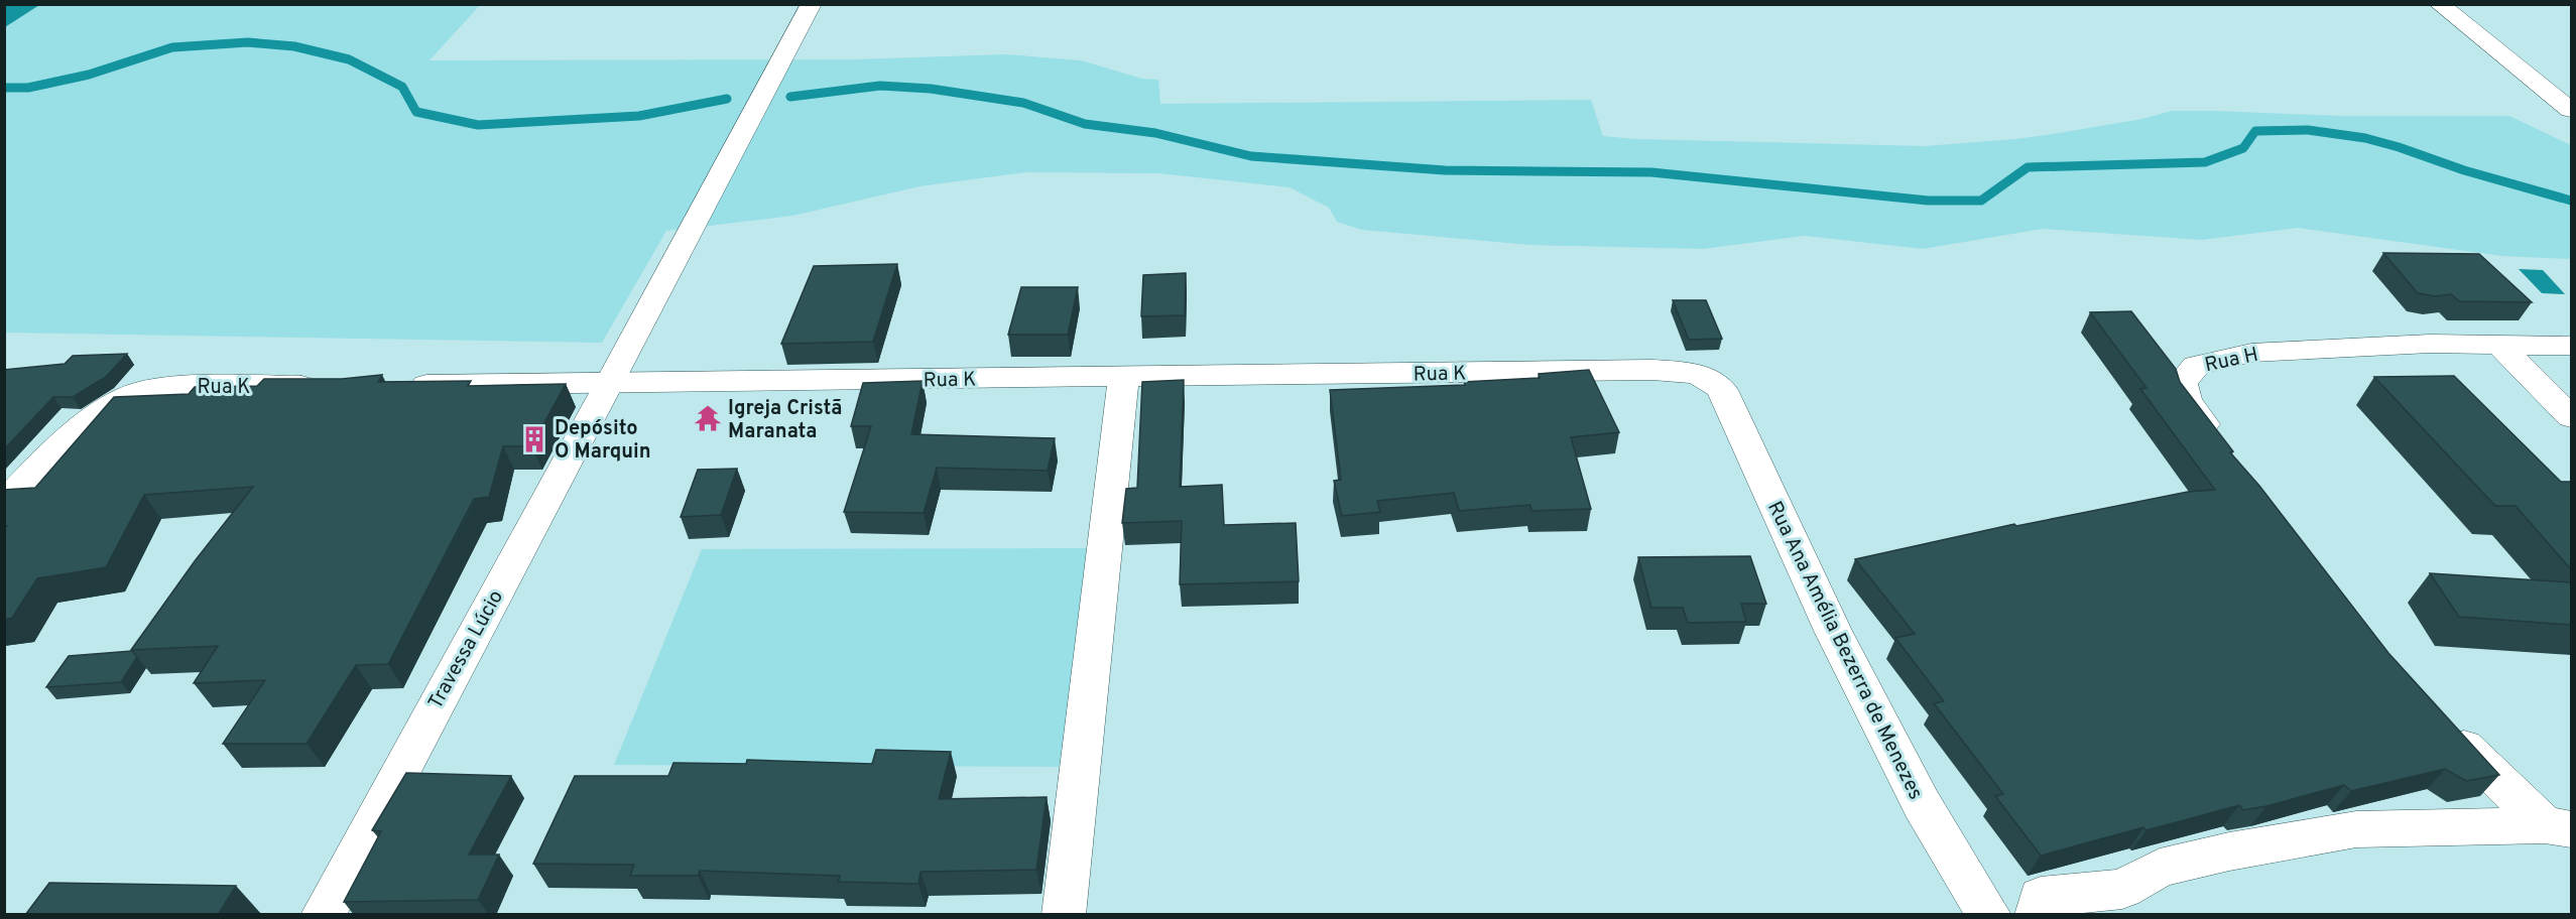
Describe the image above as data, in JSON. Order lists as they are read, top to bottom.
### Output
{
  "streets": {
    "street": [
      "Rua H",
      "Rua K",
      "Travessa Lúcio",
      "Rua Ana Amélia Bezerra de Menezes"
    ]
  },
  "crossings": [
    ["Rua K", "Travessa Lúcio"],
    ["Rua K", "Rua Ana Amélia Bezerra de Menezes"]
  ],
  "places": {
    "temple": ["Igreja Cristã Maranata"],
    "building": ["Depósito O Marquin"]
  }
}
